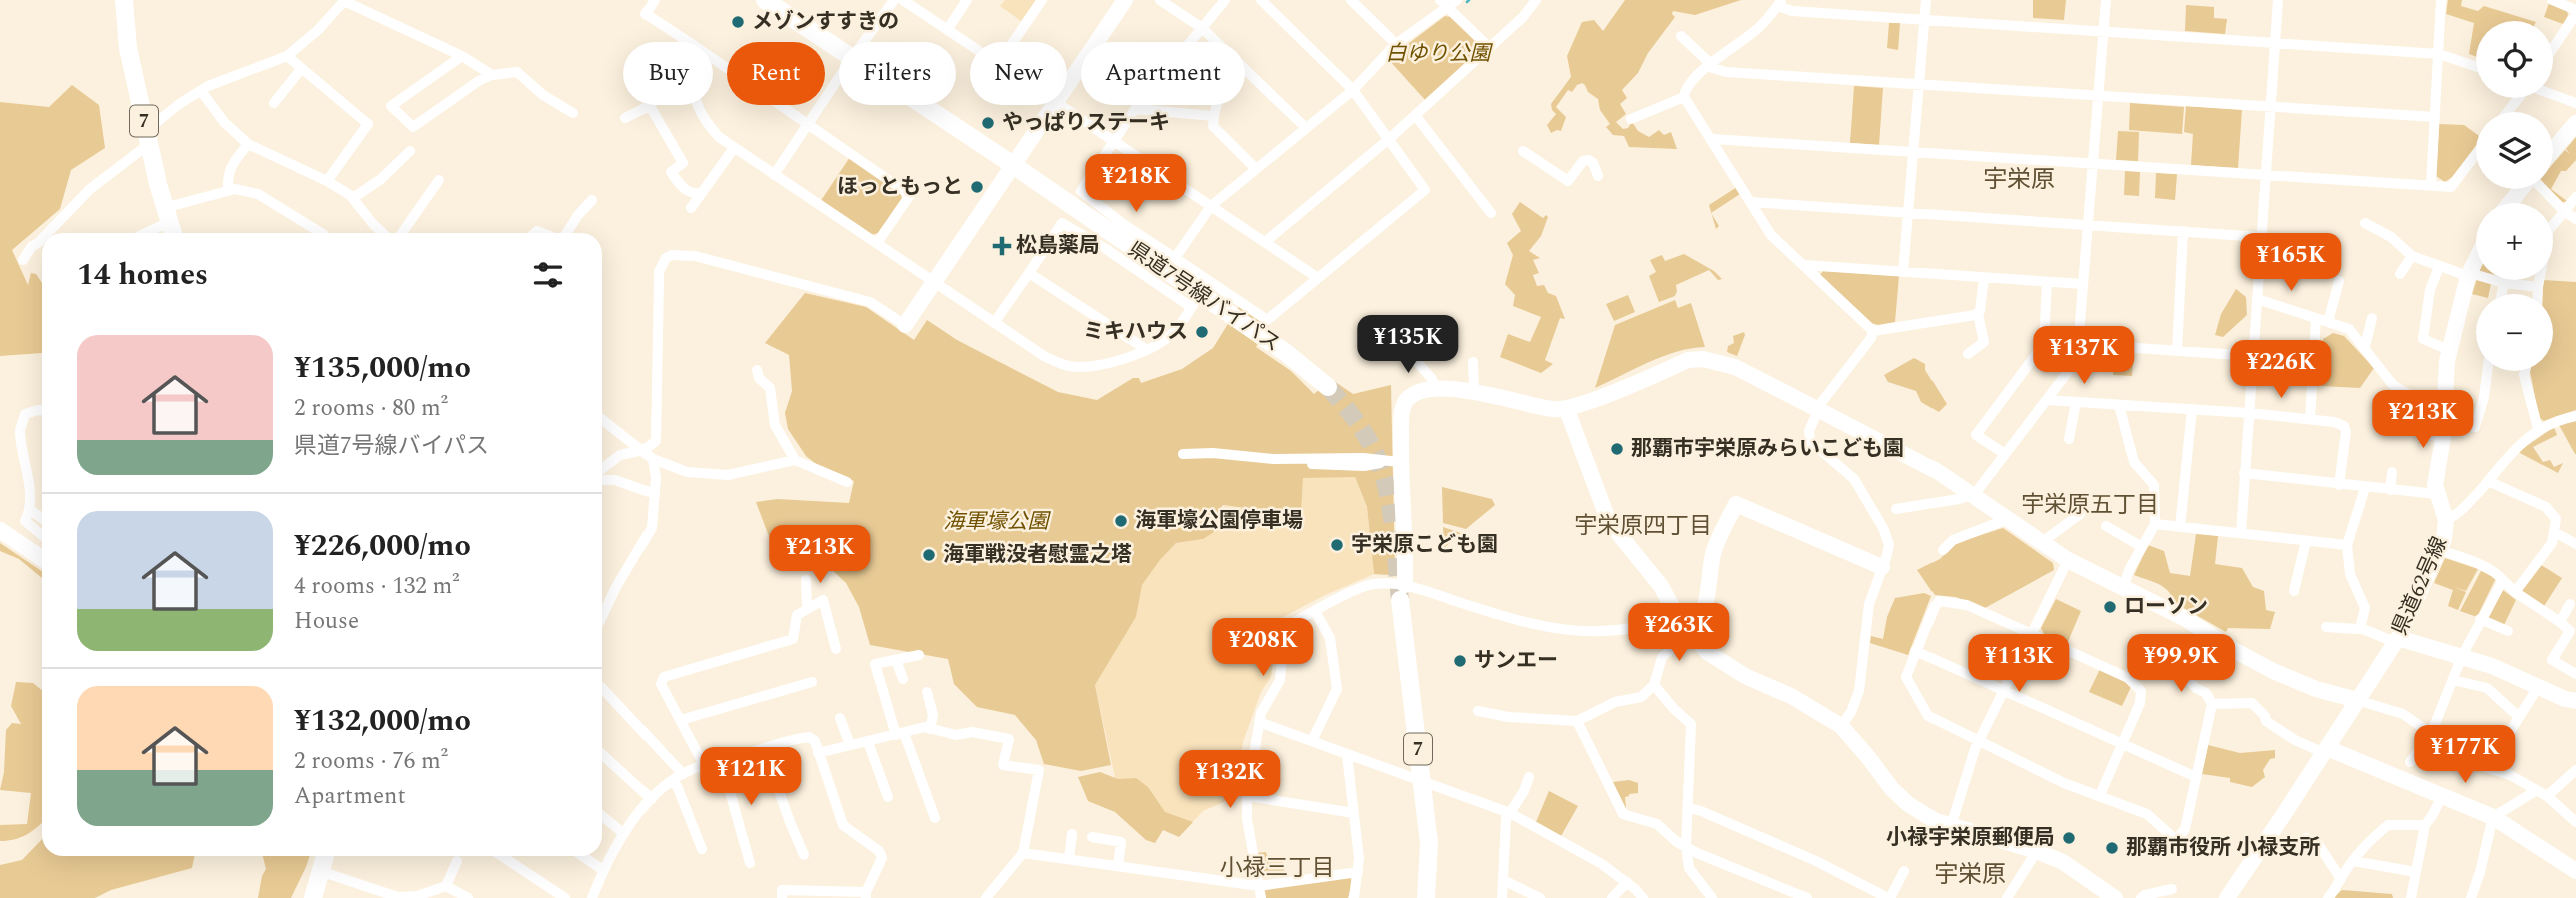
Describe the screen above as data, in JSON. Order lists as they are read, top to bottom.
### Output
{
  "streets": {
    "main road": ["7", "県道7号線バイパス"],
    "street": ["県道62号線"]
  },
  "districts": [
    "宇栄原",
    "宇栄原五丁目",
    "宇栄原四丁目",
    "小禄三丁目",
    "宇栄原"
  ],
  "parks": ["白ゆり公園", "海軍壕公園"],
  "places": {
    "other": [
      "メゾンすすきの",
      "やっぱりステーキ",
      "ほっともっと",
      "ミキハウス",
      "那覇市宇栄原みらいこども園",
      "海軍壕公園停車場",
      "宇栄原こども園",
      "海軍戦没者慰霊之塔",
      "ローソン",
      "サンエー",
      "小禄宇栄原郵便局",
      "那覇市役所 小禄支所"
    ],
    "health": ["松島薬局"]
  },
  "page": {
    "map_buttons": ["+", "−"],
    "chip": [
      "Buy",
      "Rent",
      "Filters",
      "New",
      "Apartment"
    ],
    "price": [
      "¥218K",
      "¥165K",
      "¥135K",
      "¥137K",
      "¥226K",
      "¥213K",
      "¥213K",
      "¥263K",
      "¥208K",
      "¥113K",
      "¥99.9K",
      "¥177K",
      "¥121K",
      "¥132K"
    ],
    "heading": "14 homes",
    "list": [
      {
        "name": "¥135,000/mo",
        "note": "2 rooms · 80 m² · 県道7号線バイパス"
      },
      {
        "name": "¥226,000/mo",
        "note": "4 rooms · 132 m² · House"
      },
      {
        "name": "¥132,000/mo",
        "note": "2 rooms · 76 m² · Apartment"
      }
    ]
  }
}
